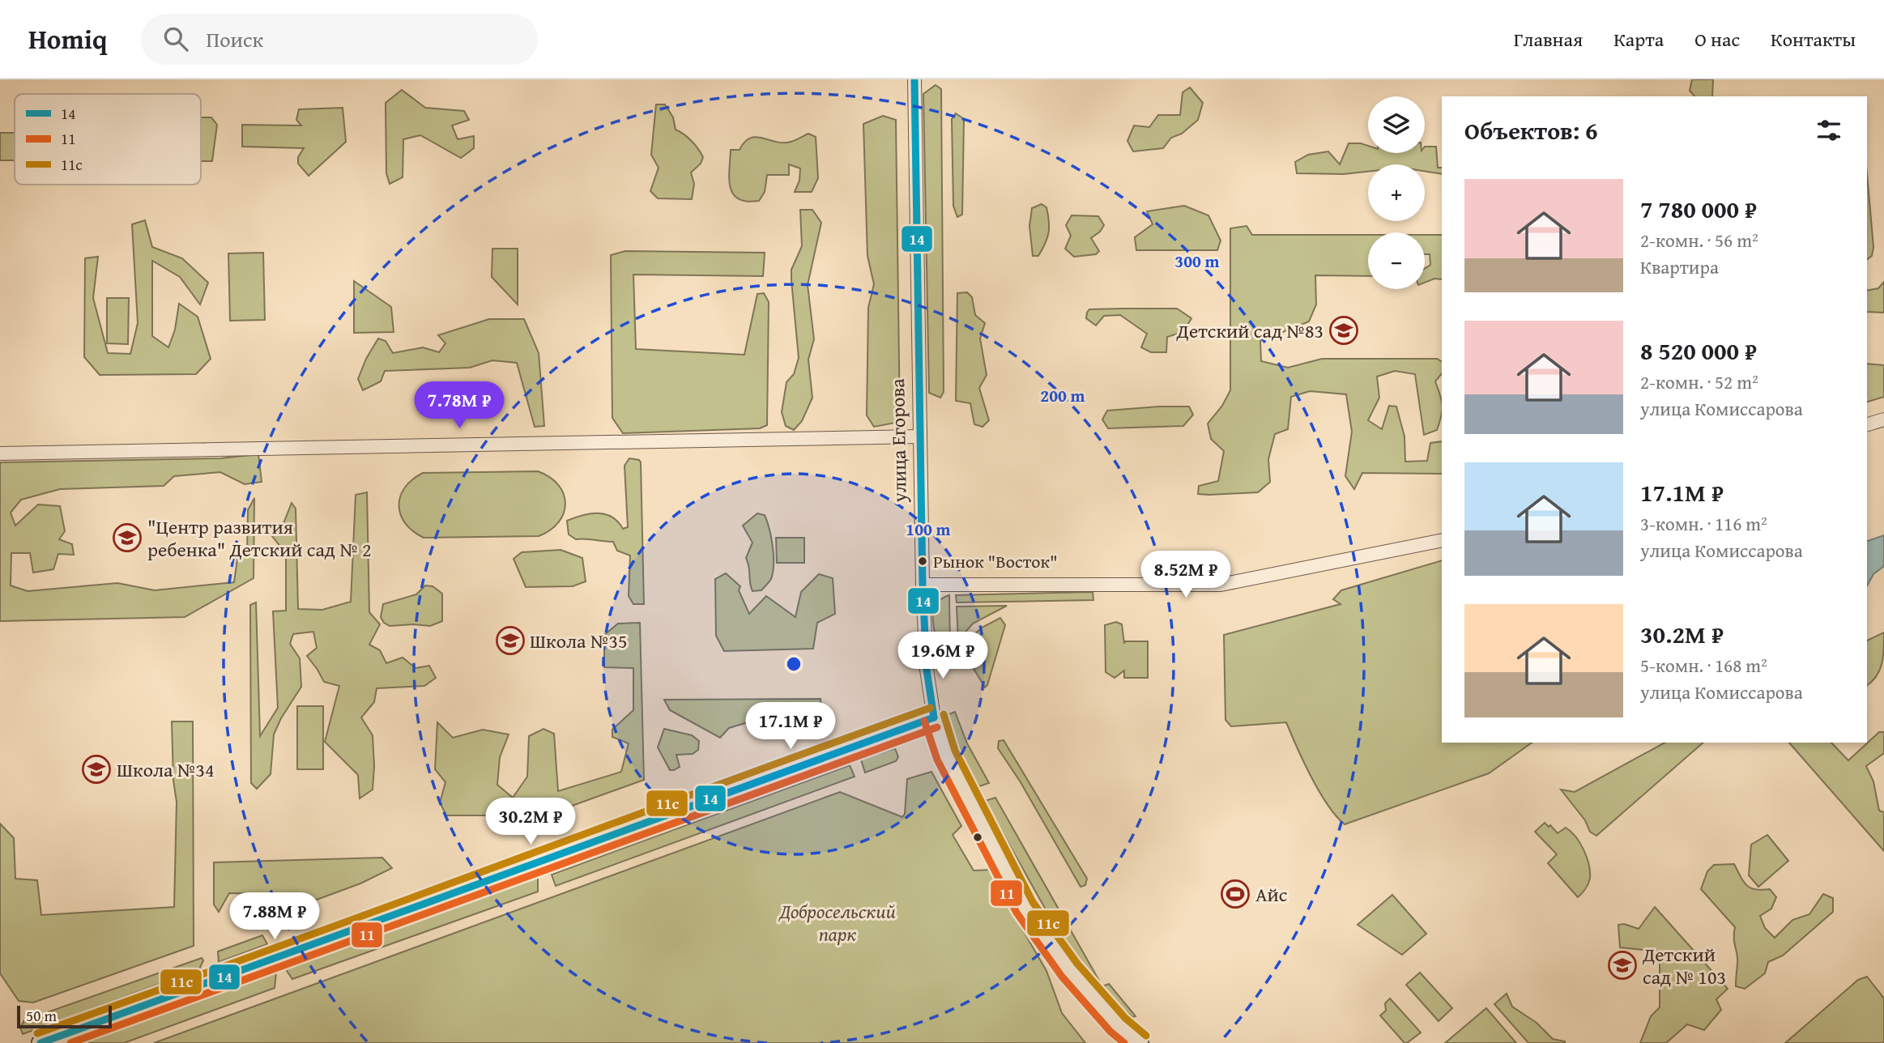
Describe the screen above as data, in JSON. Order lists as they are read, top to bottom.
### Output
{
  "streets": {
    "main road": ["улица Егорова"]
  },
  "parks": ["Добросельский парк"],
  "places": {
    "school or university": [
      "Детский сад №83",
      "\"Центр развития ребенка\" Детский сад № 2",
      "Школа №35",
      "Школа №34",
      "Детский сад № 103"
    ],
    "other": ["Рынок \"Восток\""],
    "sports": ["Айс"]
  },
  "lines": ["transit line 14", "transit line 11с", "transit line 11"],
  "legend": ["14", "11", "11с"],
  "scale_bar": "50 m",
  "page": {
    "header": "Homiq",
    "search": "Поиск",
    "nav": [
      "Главная",
      "Карта",
      "О нас",
      "Контакты"
    ],
    "map_buttons": ["+", "−"],
    "heading": "Объектов: 6",
    "list": [
      {
        "name": "7 780 000 ₽",
        "note": "2-комн. · 56 m² · Квартира"
      },
      {
        "name": "8 520 000 ₽",
        "note": "2-комн. · 52 m² · улица Комиссарова"
      },
      {
        "name": "17.1M ₽",
        "note": "3-комн. · 116 m² · улица Комиссарова"
      },
      {
        "name": "30.2M ₽",
        "note": "5-комн. · 168 m² · улица Комиссарова"
      }
    ],
    "price": [
      "7.78M ₽",
      "8.52M ₽",
      "19.6M ₽",
      "17.1M ₽",
      "30.2M ₽",
      "7.88M ₽"
    ],
    "scale": "50 m"
  },
  "rings": ["300 m", "200 m", "100 m"]
}
